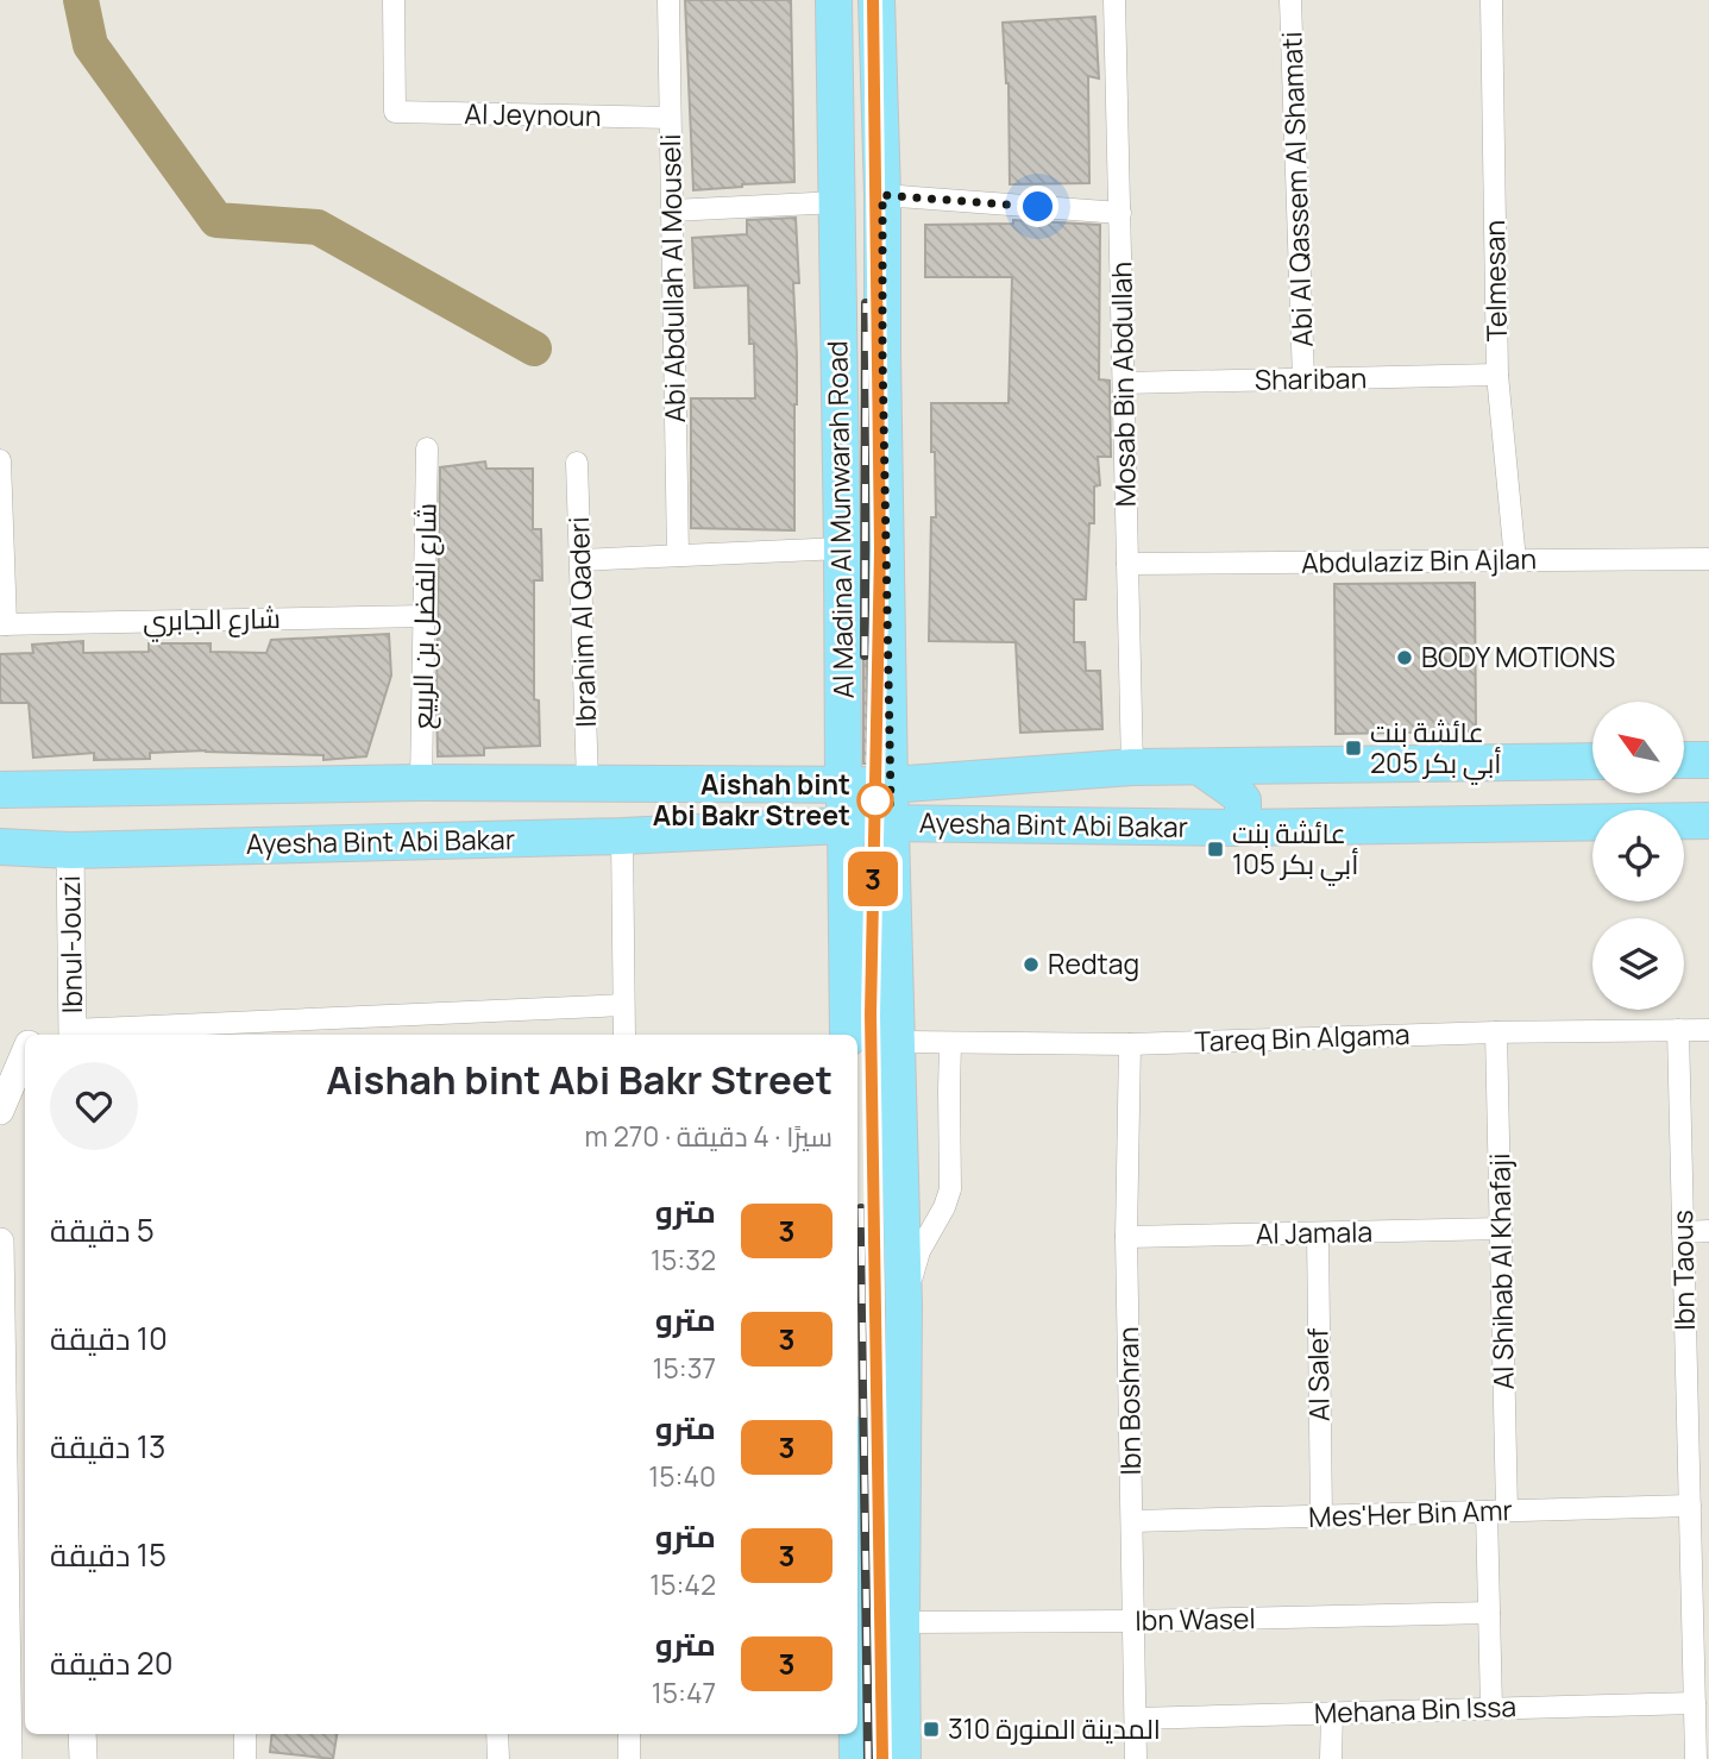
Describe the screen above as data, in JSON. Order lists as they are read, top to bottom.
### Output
{
  "streets": {
    "main road": ["Al Madina Al Munwarah Road", "Ayesha Bint Abi Bakar"],
    "street": [
      "Al Jeynoun",
      "Abi Al Qassem Al Shamati",
      "Abi Abdullah Al Mouseli",
      "Telmesan",
      "Shariban",
      "Mosab Bin Abdullah",
      "Abdulaziz Bin Ajlan",
      "شارع الفضل بن الربيع",
      "شارع الجابري",
      "Ibrahim Al Qaderi",
      "Ibnul-Jouzi",
      "Tareq Bin Algama",
      "Al Jamala",
      "Ibn Taous",
      "Al Shihab Al Khafaji",
      "Al Salef",
      "Ibn Boshran",
      "Mes'Her Bin Amr",
      "Ibn Wasel",
      "Mehana Bin Issa"
    ]
  },
  "crossings": [
    ["Al Jeynoun", "Abi Abdullah Al Mouseli"],
    ["Abi Al Qassem Al Shamati", "Shariban"],
    ["Telmesan", "Shariban"],
    ["Telmesan", "Abdulaziz Bin Ajlan"],
    ["Shariban", "Mosab Bin Abdullah"],
    ["Mosab Bin Abdullah", "Abdulaziz Bin Ajlan"],
    ["Mosab Bin Abdullah", "Ayesha Bint Abi Bakar"],
    ["Al Madina Al Munwarah Road", "Ayesha Bint Abi Bakar"],
    ["Al Madina Al Munwarah Road", "Tareq Bin Algama"],
    ["Al Madina Al Munwarah Road", "Ibn Wasel"],
    ["شارع الفضل بن الربيع", "شارع الجابري"],
    ["شارع الفضل بن الربيع", "Ayesha Bint Abi Bakar"],
    ["Ibrahim Al Qaderi", "Ayesha Bint Abi Bakar"],
    ["Ayesha Bint Abi Bakar", "Ibnul-Jouzi"],
    ["Tareq Bin Algama", "Ibn Taous"],
    ["Tareq Bin Algama", "Al Shihab Al Khafaji"],
    ["Tareq Bin Algama", "Ibn Boshran"],
    ["Al Jamala", "Al Shihab Al Khafaji"],
    ["Al Jamala", "Al Salef"],
    ["Al Jamala", "Ibn Boshran"],
    ["Ibn Taous", "Mes'Her Bin Amr"],
    ["Ibn Taous", "Mehana Bin Issa"],
    ["Al Shihab Al Khafaji", "Mes'Her Bin Amr"],
    ["Al Shihab Al Khafaji", "Ibn Wasel"],
    ["Al Shihab Al Khafaji", "Mehana Bin Issa"],
    ["Al Salef", "Mes'Her Bin Amr"],
    ["Ibn Boshran", "Mes'Her Bin Amr"],
    ["Ibn Boshran", "Ibn Wasel"],
    ["Ibn Boshran", "Mehana Bin Issa"]
  ],
  "places": {
    "other": ["BODY MOTIONS", "Aishah bint Abi Bakr Street", "Redtag"],
    "transit": ["عائشة بنت أبي بكر 205", "عائشة بنت أبي بكر 105", "المدينة المنورة 310"]
  },
  "lines": ["metro line 3"],
  "north": "top left",
  "page": {
    "on_map": "3",
    "heading": ["Aishah bint Abi Bakr Street", "سيرًا · 4 دقيقة · 270 m"],
    "list": [
      {
        "mark": "3",
        "name": "مترو",
        "note": "15:32",
        "value": "5 دقيقة"
      },
      {
        "mark": "3",
        "name": "مترو",
        "note": "15:37",
        "value": "10 دقيقة"
      },
      {
        "mark": "3",
        "name": "مترو",
        "note": "15:40",
        "value": "13 دقيقة"
      },
      {
        "mark": "3",
        "name": "مترو",
        "note": "15:42",
        "value": "15 دقيقة"
      },
      {
        "mark": "3",
        "name": "مترو",
        "note": "15:47",
        "value": "20 دقيقة"
      }
    ]
  }
}
